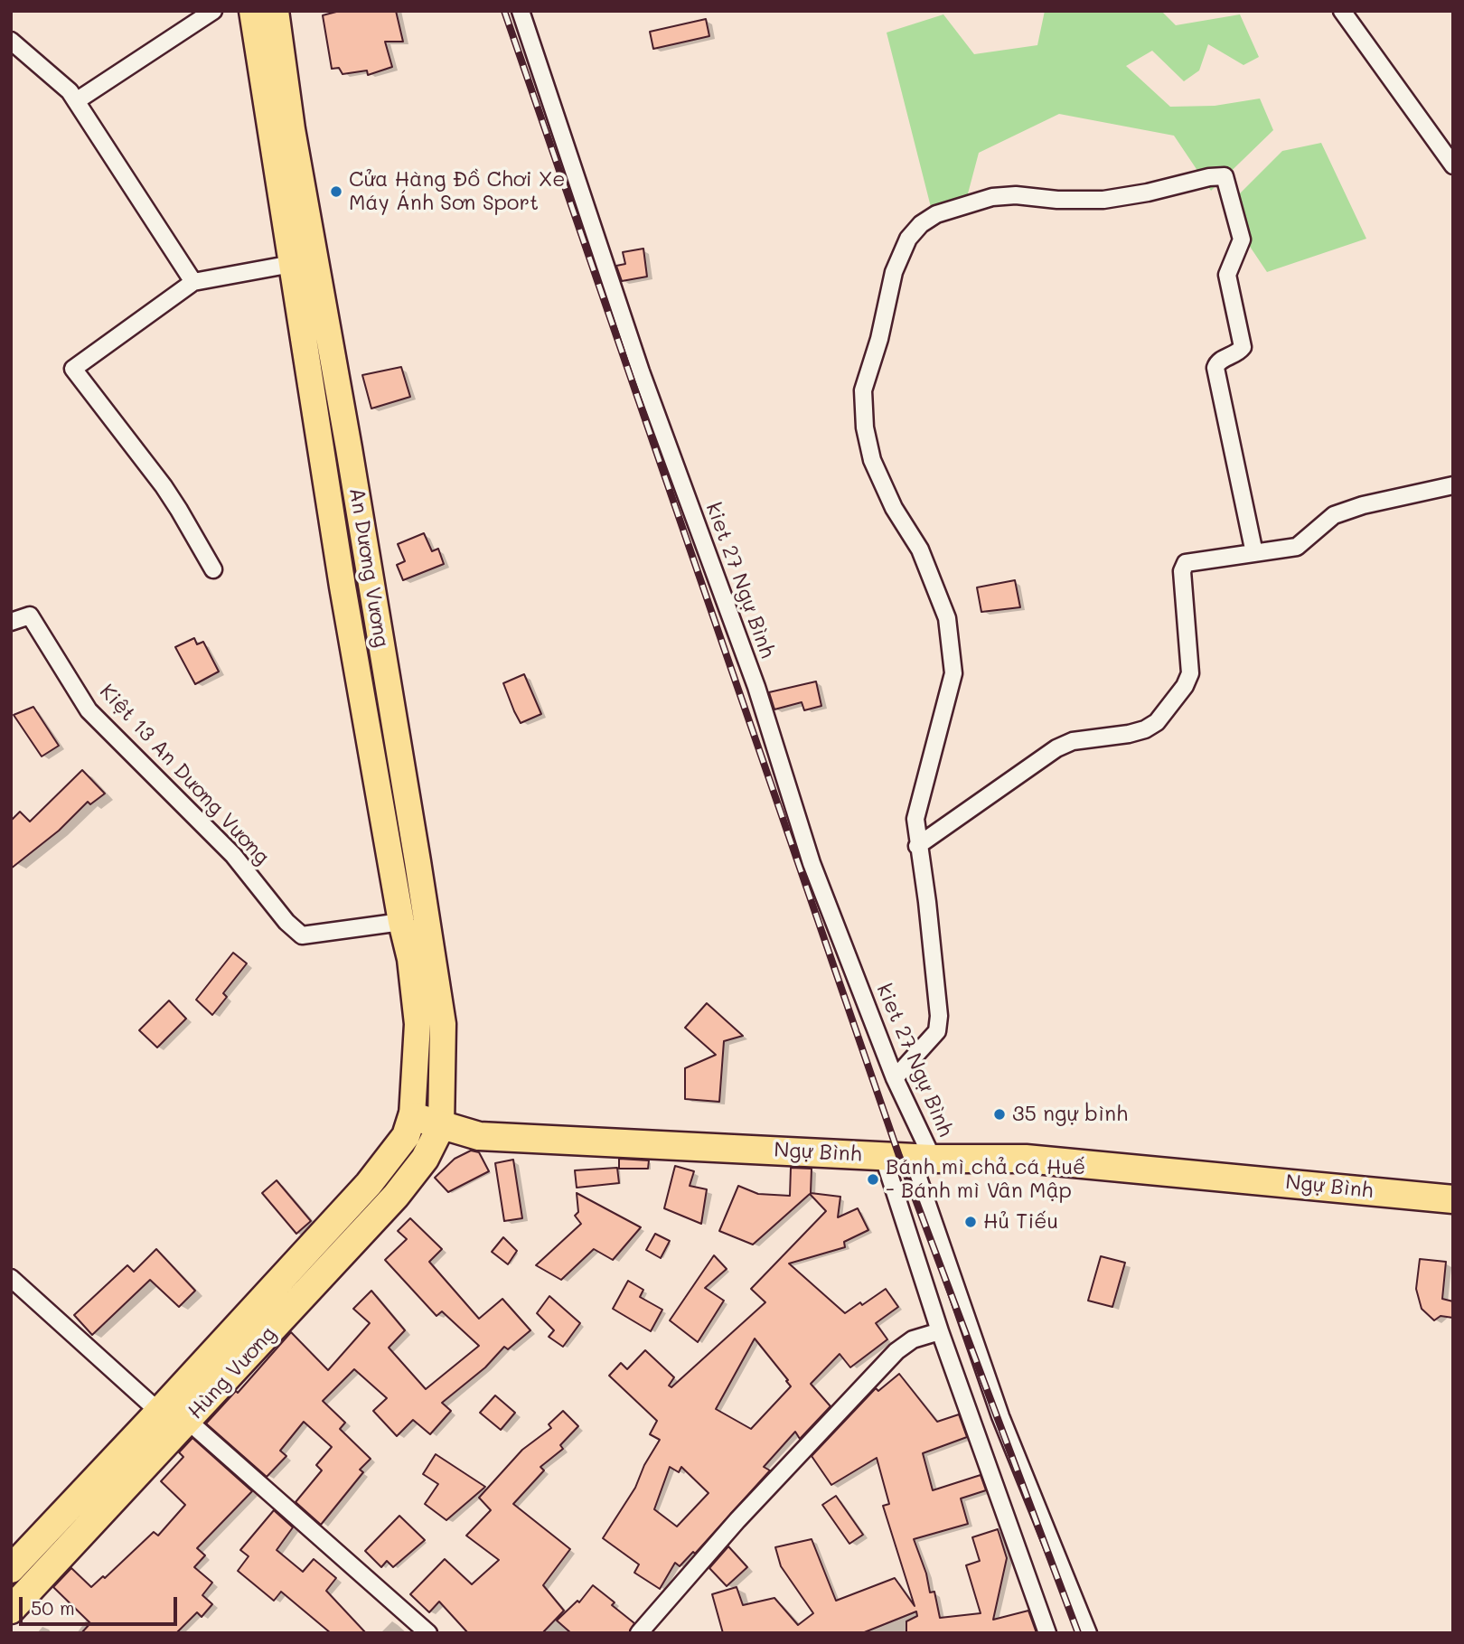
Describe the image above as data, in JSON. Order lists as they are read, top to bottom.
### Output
{
  "streets": {
    "highway": ["Ngự Bình", "Hùng Vương"],
    "main road": ["An Dương Vương"],
    "street": ["kiet 27 Ngự Bình", "Kiệt 13 An Dương Vương"]
  },
  "crossings": [
    ["An Dương Vương", "Kiệt 13 An Dương Vương"],
    ["An Dương Vương", "Ngự Bình"],
    ["An Dương Vương", "Hùng Vương"],
    ["kiet 27 Ngự Bình", "Ngự Bình"],
    ["Ngự Bình", "Hùng Vương"]
  ],
  "places": [
    "Cửa Hàng Đồ Chơi Xe Máy Ánh Sơn Sport",
    "35 ngự bình",
    "Bánh mì chả cá Huế - Bánh mì Vân Mập",
    "Hủ Tiếu"
  ],
  "scale_bar": "50 m"
}
